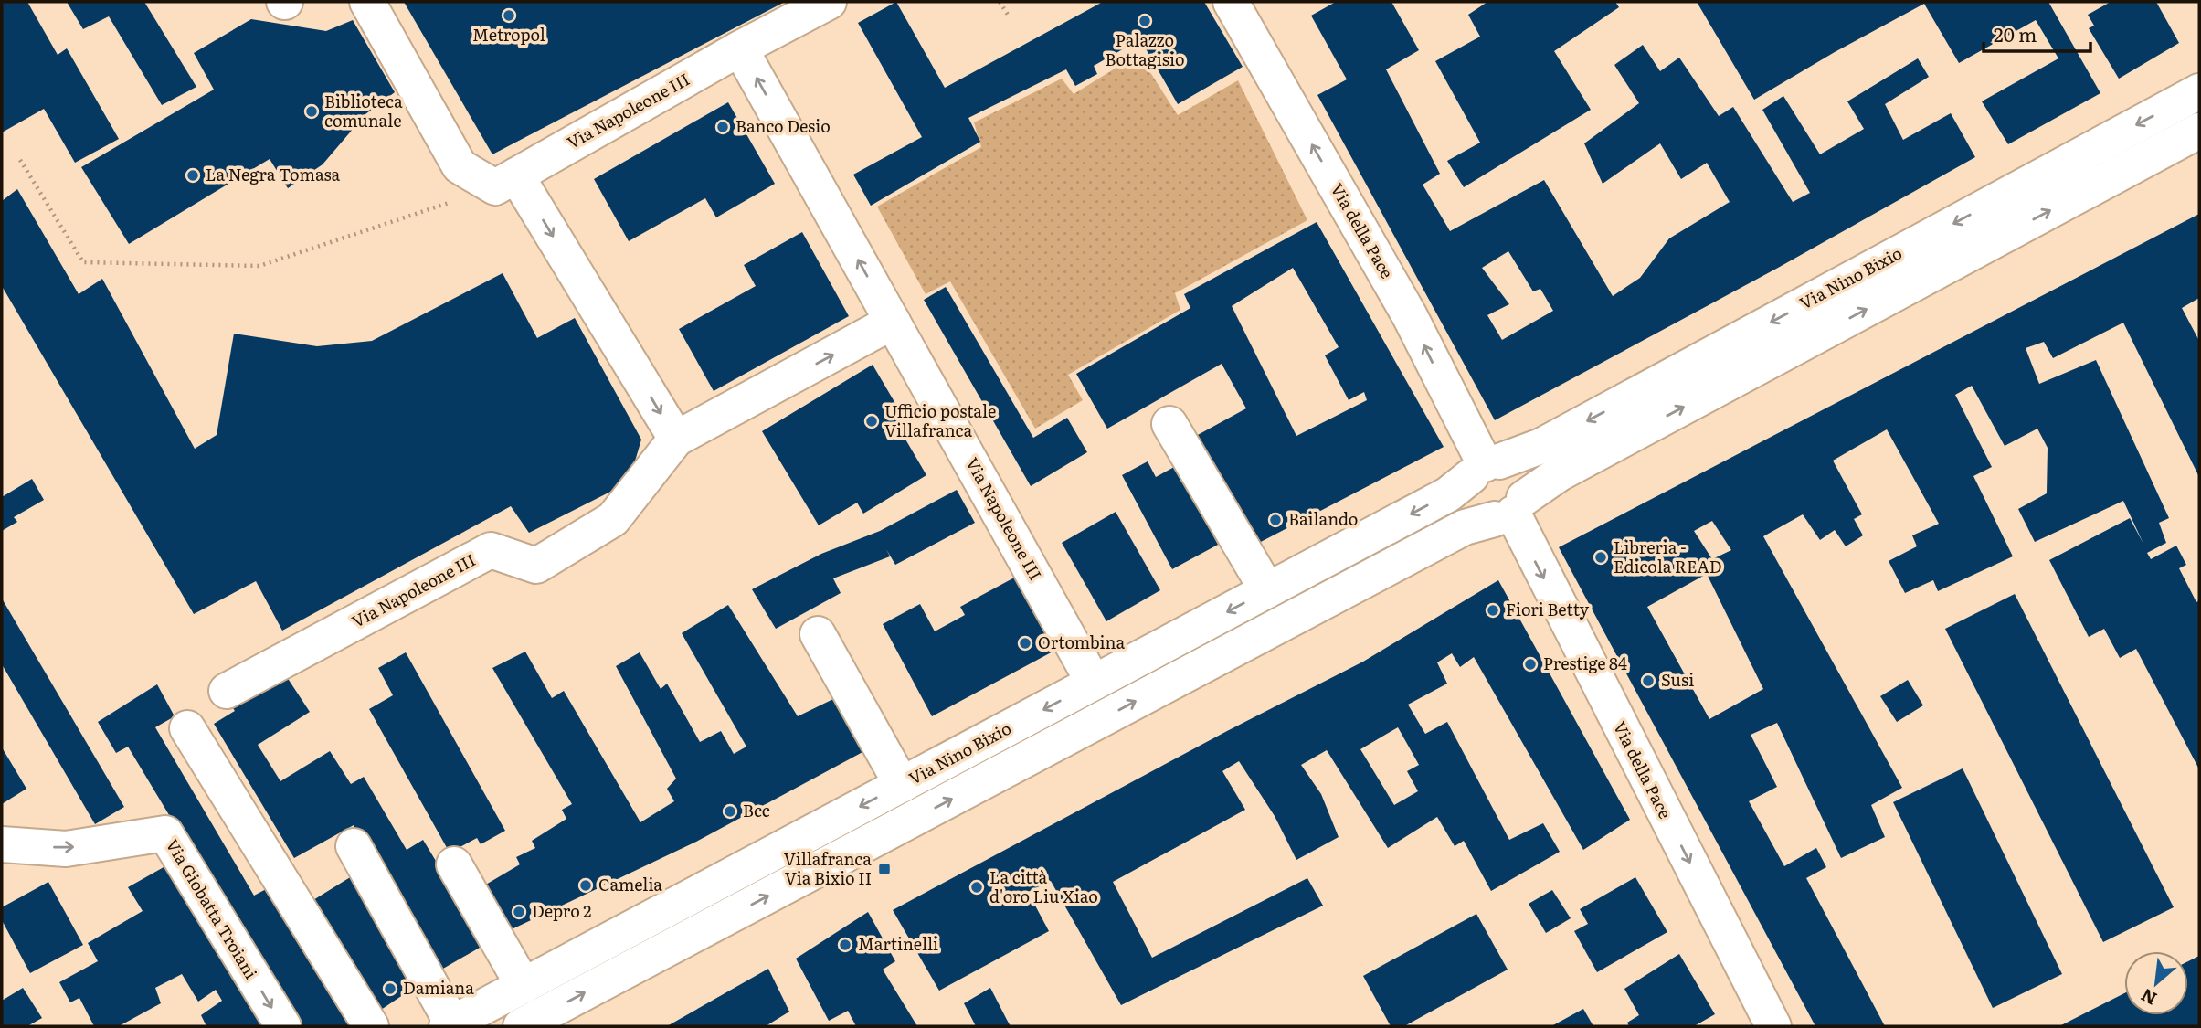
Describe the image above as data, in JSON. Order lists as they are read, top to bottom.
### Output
{
  "streets": {
    "street": [
      "Via Napoleone III",
      "Via della Pace",
      "Via Nino Bixio",
      "Via Giobatta Troiani"
    ]
  },
  "crossings": [
    ["Via Napoleone III", "Via Nino Bixio"],
    ["Via della Pace", "Via Nino Bixio"]
  ],
  "places": {
    "other": [
      "Metropol",
      "Palazzo Bottagisio",
      "Biblioteca comunale",
      "Banco Desio",
      "La Negra Tomasa",
      "Ufficio postale Villafranca",
      "Bailando",
      "Libreria - Edicola READ",
      "Fiori Betty",
      "Ortombina",
      "Prestige 84",
      "Susi",
      "Bcc",
      "Camelia",
      "La città d'oro Liu Xiao",
      "Depro 2",
      "Martinelli",
      "Damiana"
    ],
    "transit": ["Villafranca Via Bixio II"]
  },
  "scale_bar": "20 m",
  "north": "bottom left"
}
